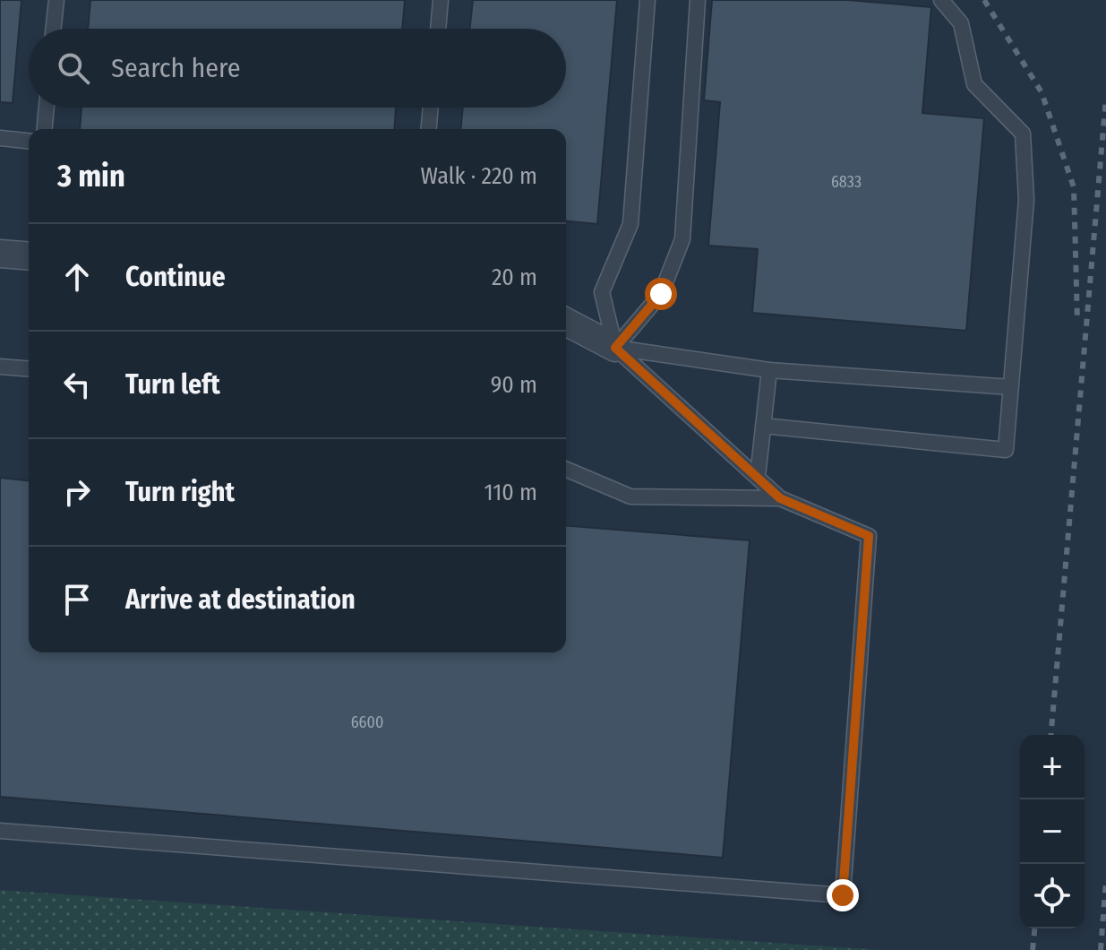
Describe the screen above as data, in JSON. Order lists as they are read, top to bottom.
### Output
{
  "house_numbers": ["6833", "6600"],
  "page": {
    "search": "Search here",
    "heading": ["3 min", "Walk · 220 m"],
    "list": [
      ["Continue", "20 m"],
      ["Turn left", "90 m"],
      ["Turn right", "110 m"],
      "Arrive at destination"
    ],
    "map_buttons": ["+", "−"]
  }
}
